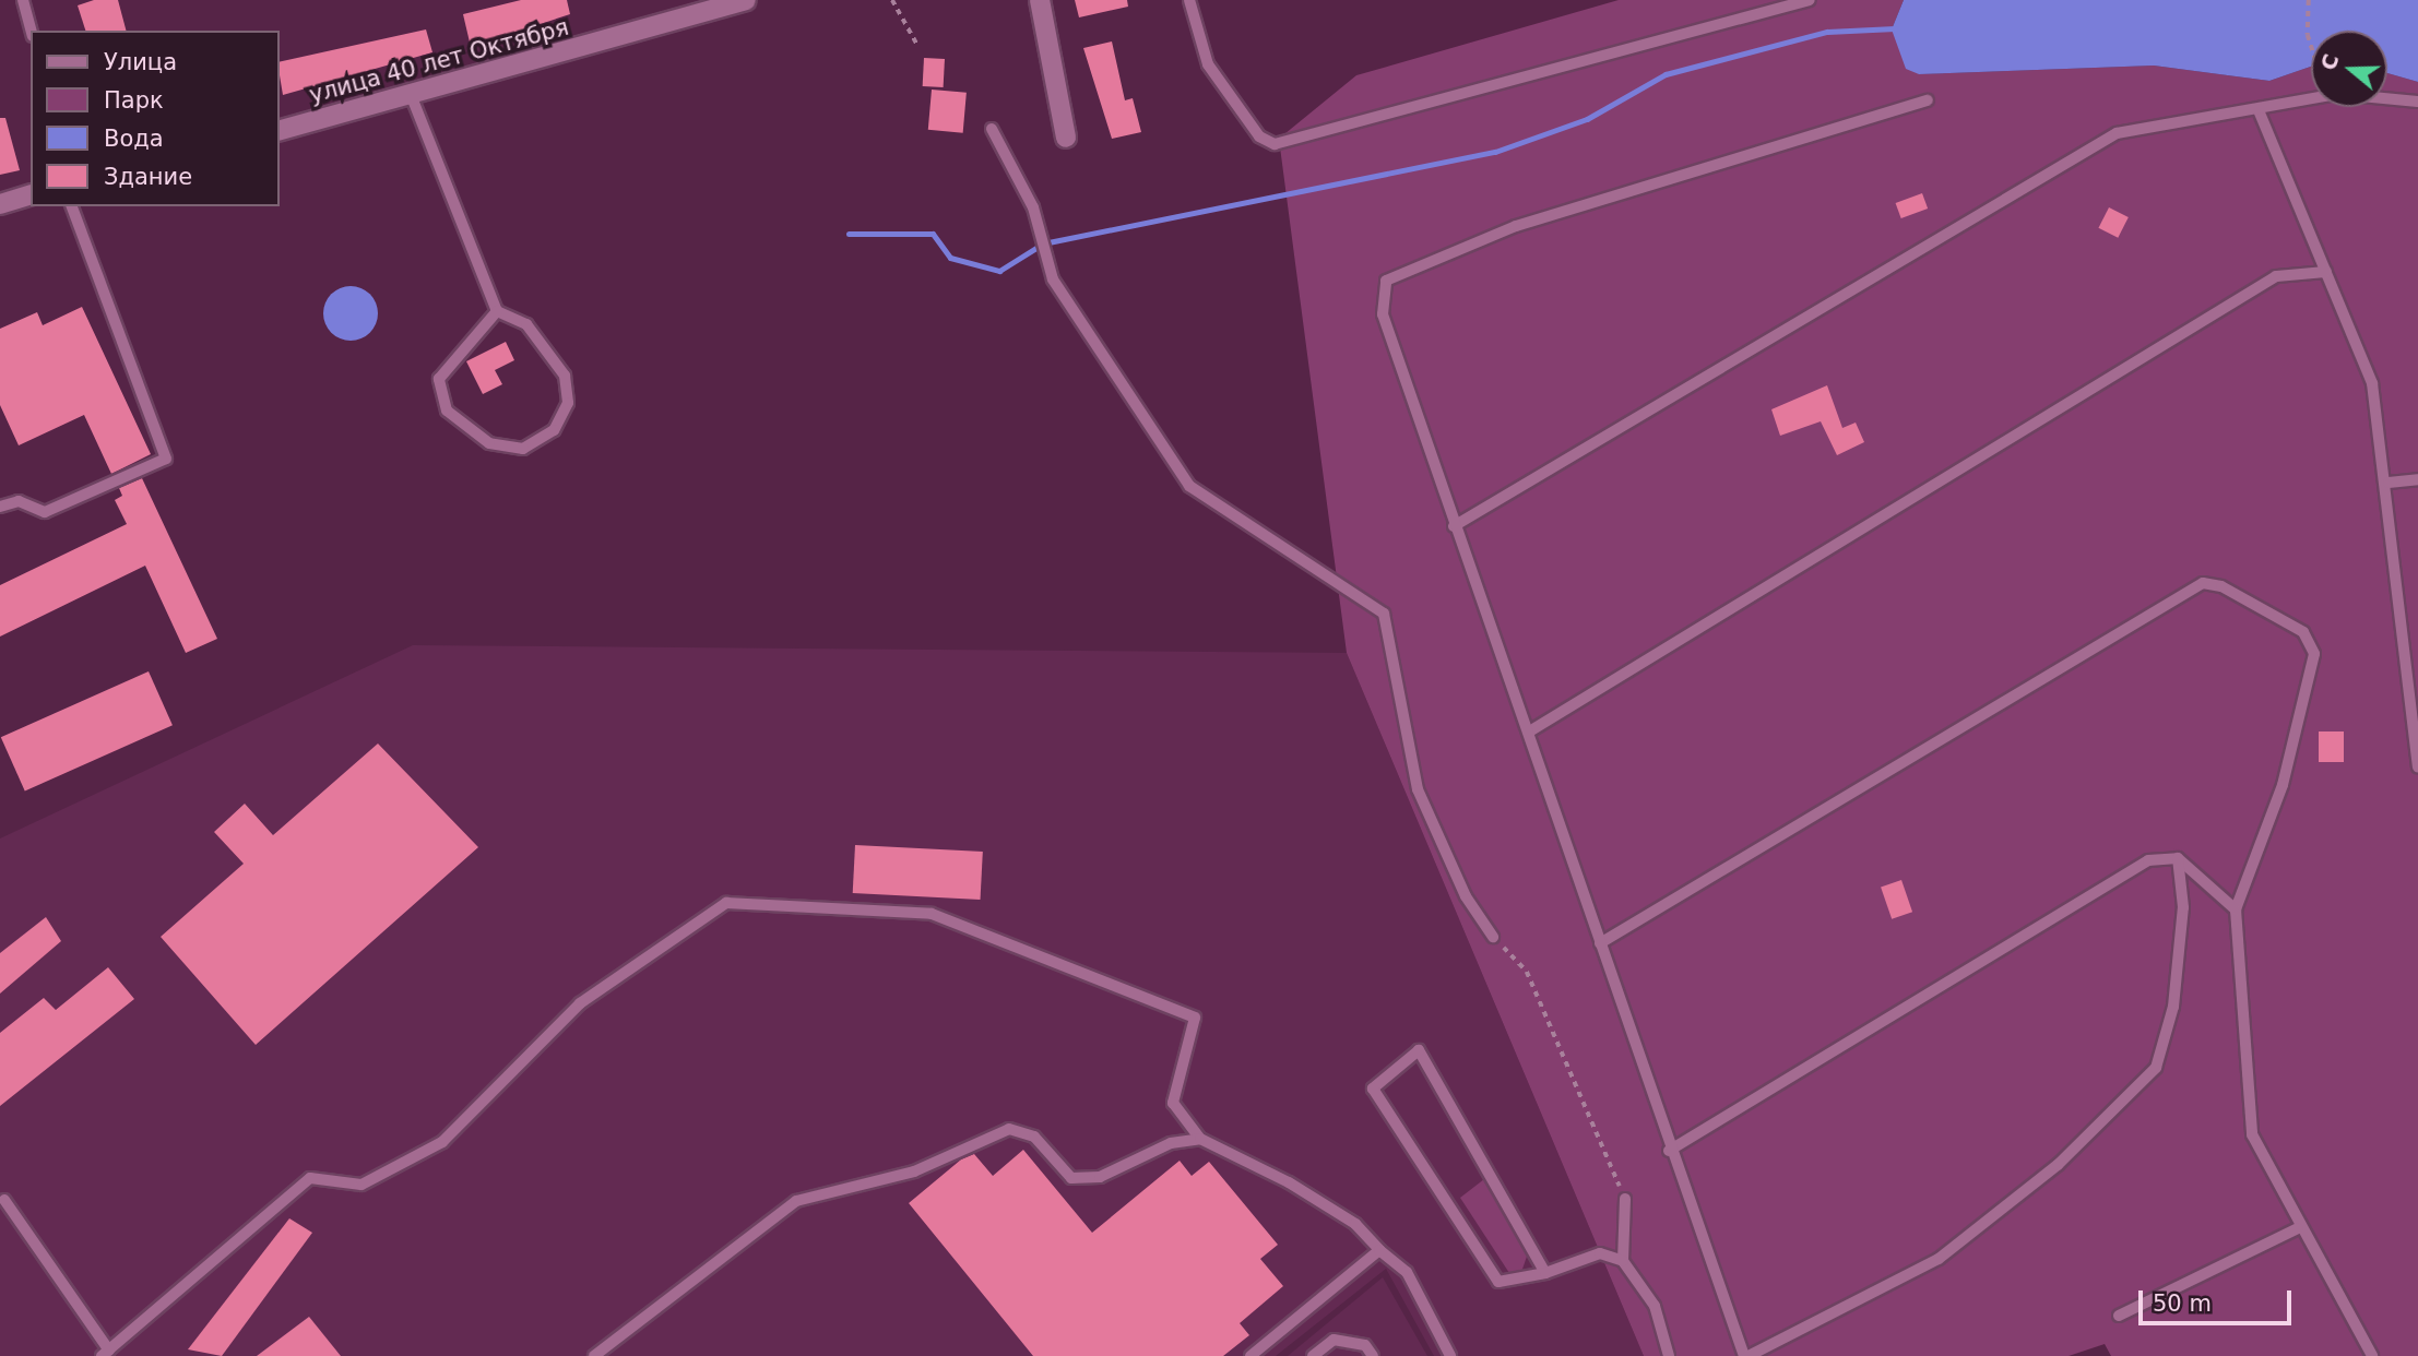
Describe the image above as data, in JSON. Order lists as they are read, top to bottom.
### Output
{
  "streets": {
    "street": ["улица 40 лет Октября"]
  },
  "legend": [
    "Улица",
    "Парк",
    "Вода",
    "Здание"
  ],
  "scale_bar": "50 m",
  "north": "left"
}
